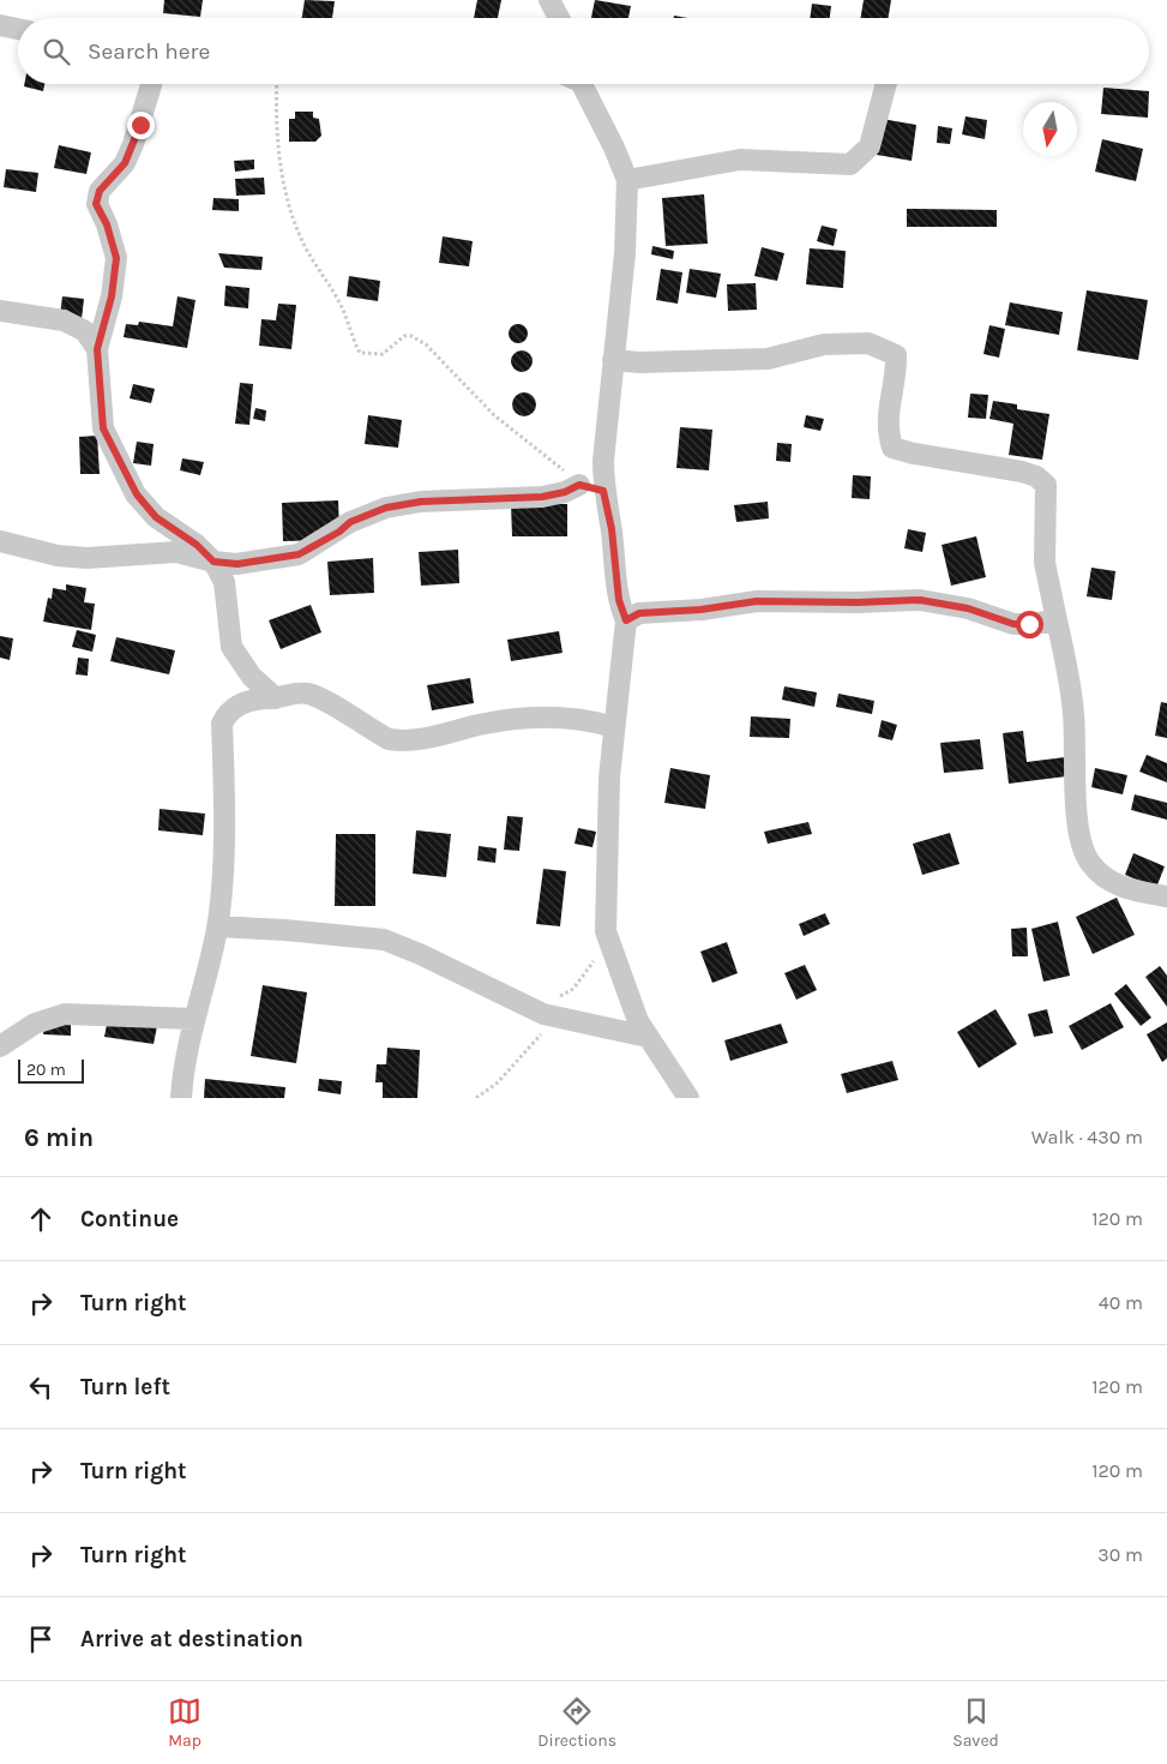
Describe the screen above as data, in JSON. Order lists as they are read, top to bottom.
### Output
{
  "scale_bar": "20 m",
  "north": "bottom",
  "page": {
    "search": "Search here",
    "scale": "20 m",
    "heading": ["6 min", "Walk · 430 m"],
    "list": [
      ["Continue", "120 m"],
      ["Turn right", "40 m"],
      ["Turn left", "120 m"],
      ["Turn right", "120 m"],
      ["Turn right", "30 m"],
      "Arrive at destination"
    ],
    "nav": ["Map", "Directions", "Saved"]
  }
}
